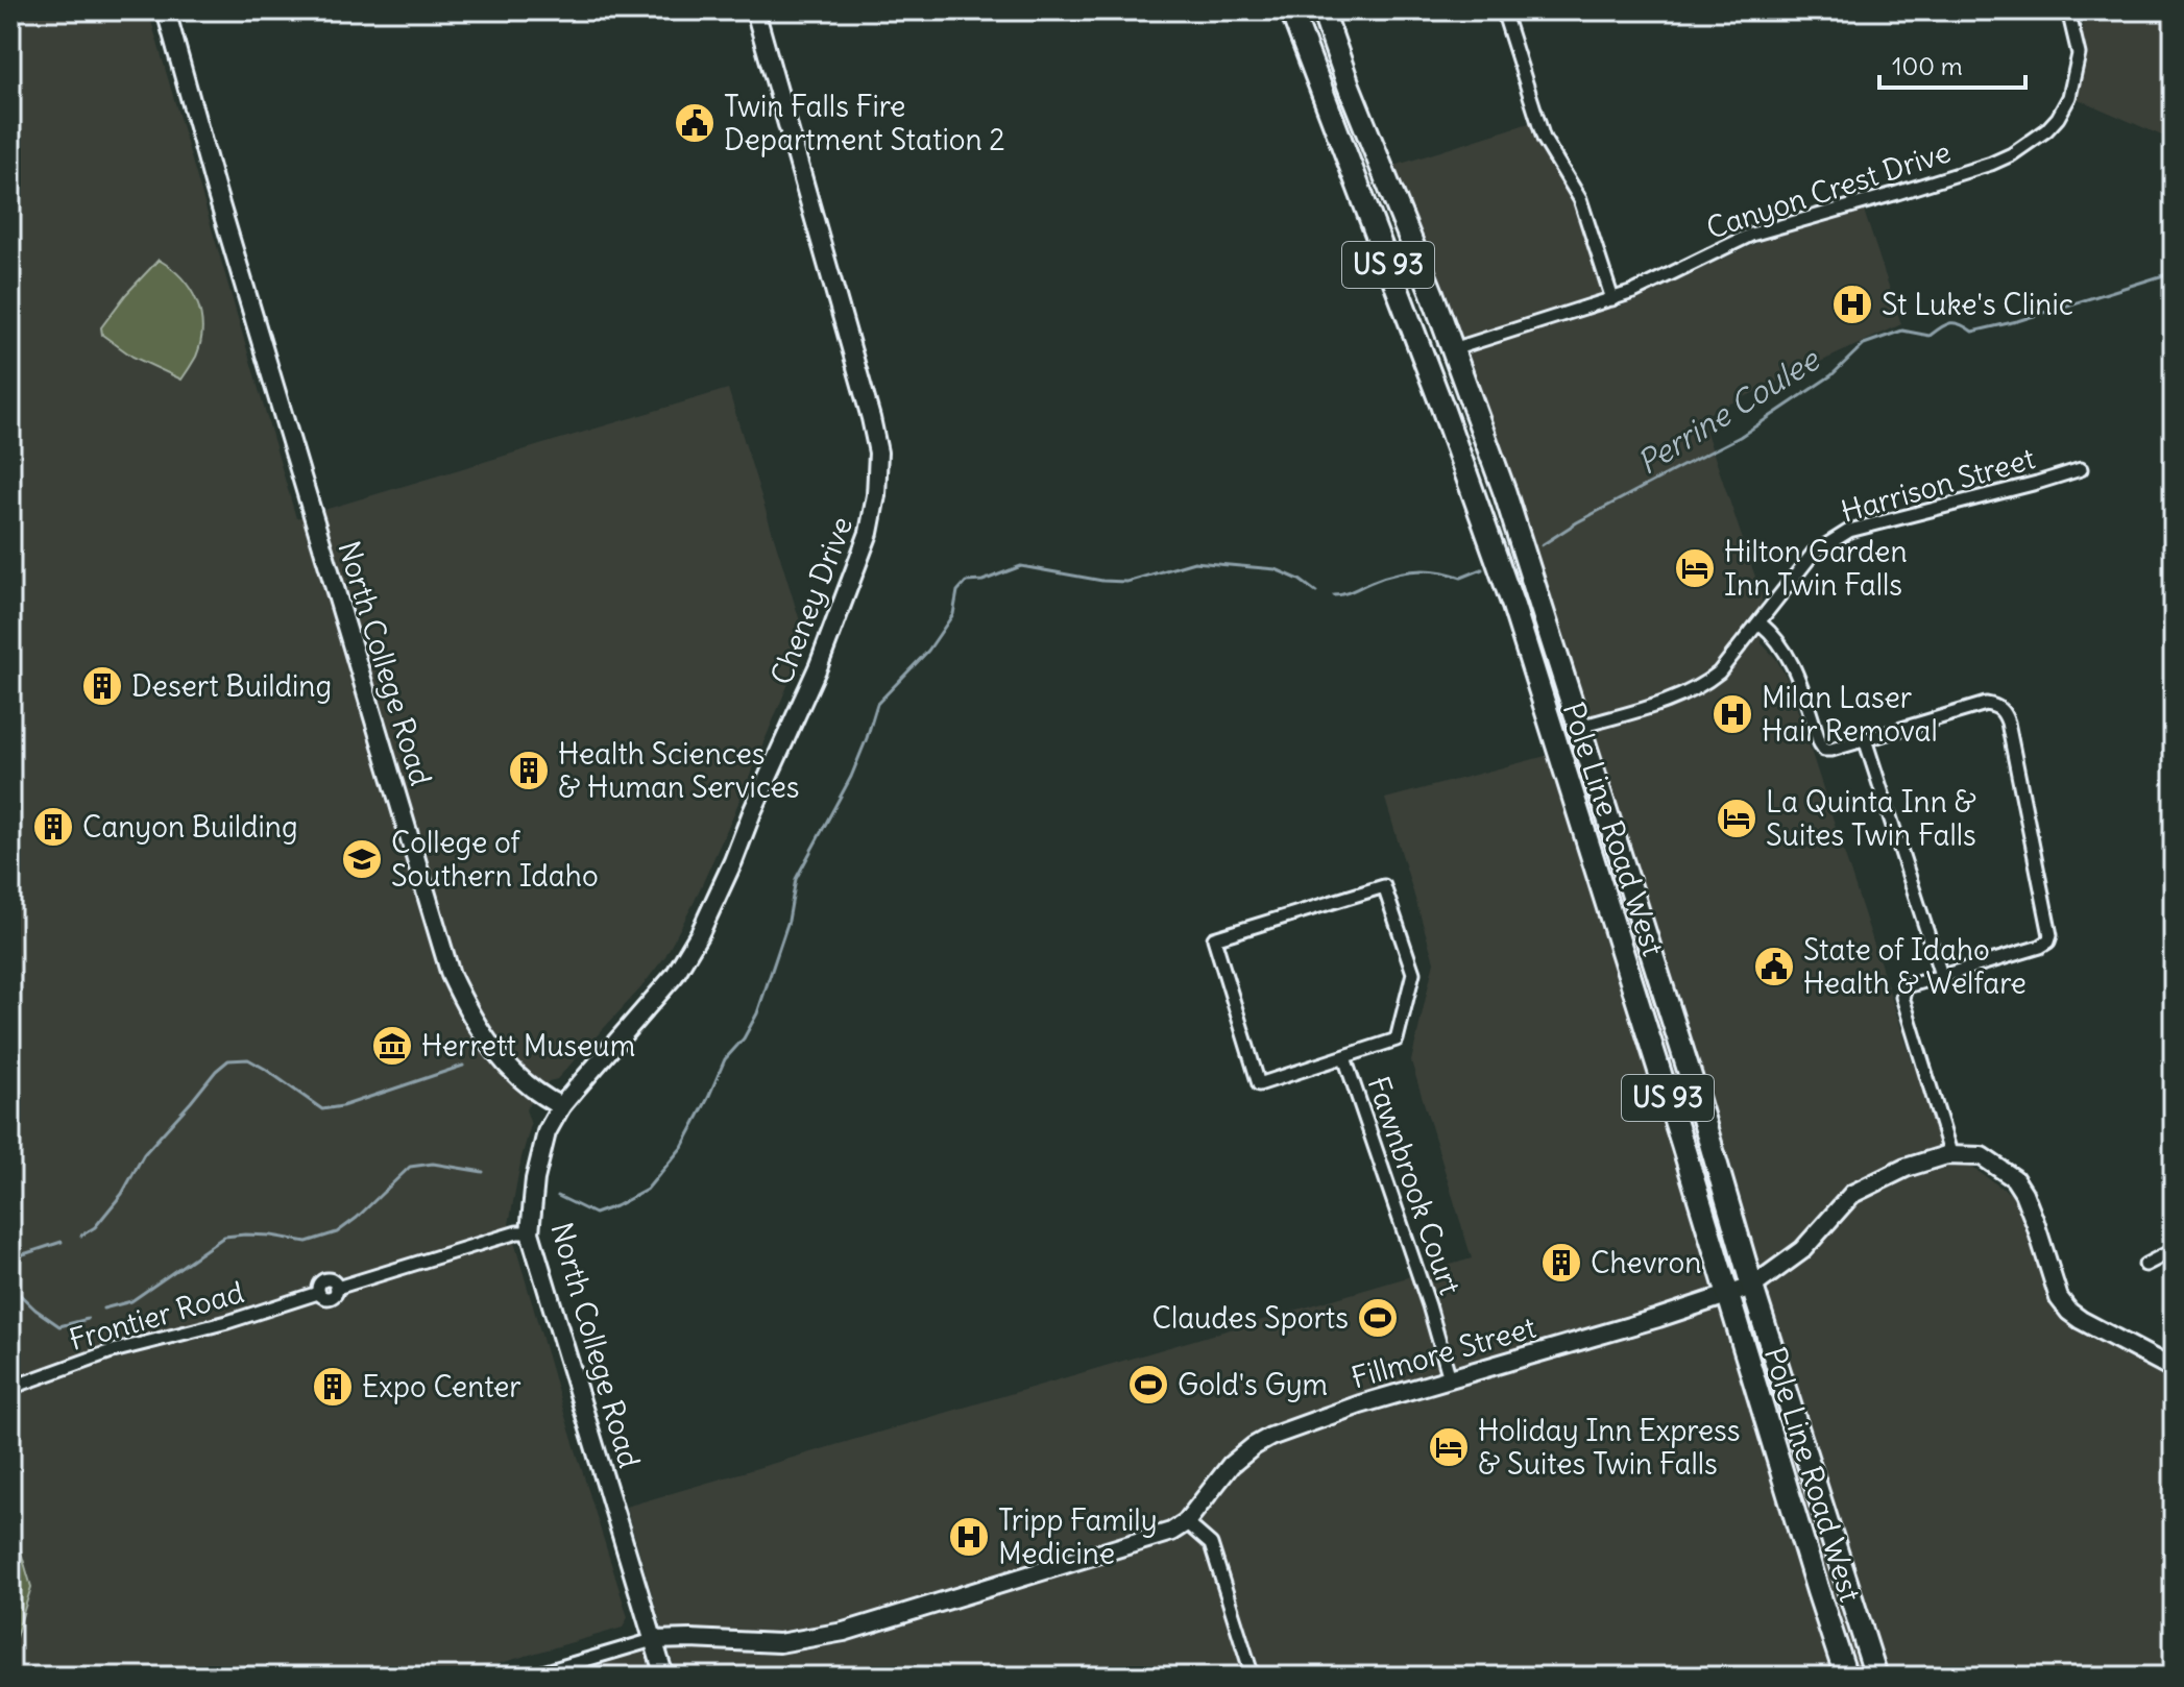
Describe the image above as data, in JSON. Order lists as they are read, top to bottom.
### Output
{
  "streets": {
    "highway": ["US 93", "Pole Line Road West"],
    "street": [
      "Canyon Crest Drive",
      "Harrison Street",
      "Cheney Drive",
      "North College Road",
      "Fawnbrook Court",
      "Frontier Road",
      "Fillmore Street"
    ]
  },
  "crossings": [
    ["Canyon Crest Drive", "Pole Line Road West"],
    ["Harrison Street", "Pole Line Road West"],
    ["Cheney Drive", "North College Road"],
    ["North College Road", "Frontier Road"],
    ["North College Road", "Fillmore Street"],
    ["Pole Line Road West", "Fillmore Street"],
    ["Fawnbrook Court", "Fillmore Street"]
  ],
  "water": ["Perrine Coulee"],
  "places": {
    "public building": ["Twin Falls Fire Department Station 2", "State of Idaho Health & Welfare"],
    "hospital": ["St Luke's Clinic", "Milan Laser Hair Removal", "Tripp Family Medicine"],
    "hotel": ["Hilton Garden Inn Twin Falls", "La Quinta Inn & Suites Twin Falls", "Holiday Inn Express & Suites Twin Falls"],
    "building": [
      "Desert Building",
      "Health Sciences & Human Services",
      "Canyon Building",
      "Chevron",
      "Expo Center"
    ],
    "school or university": ["College of Southern Idaho"],
    "museum": ["Herrett Museum"],
    "sports": ["Claudes Sports", "Gold's Gym"]
  },
  "scale_bar": "100 m"
}
